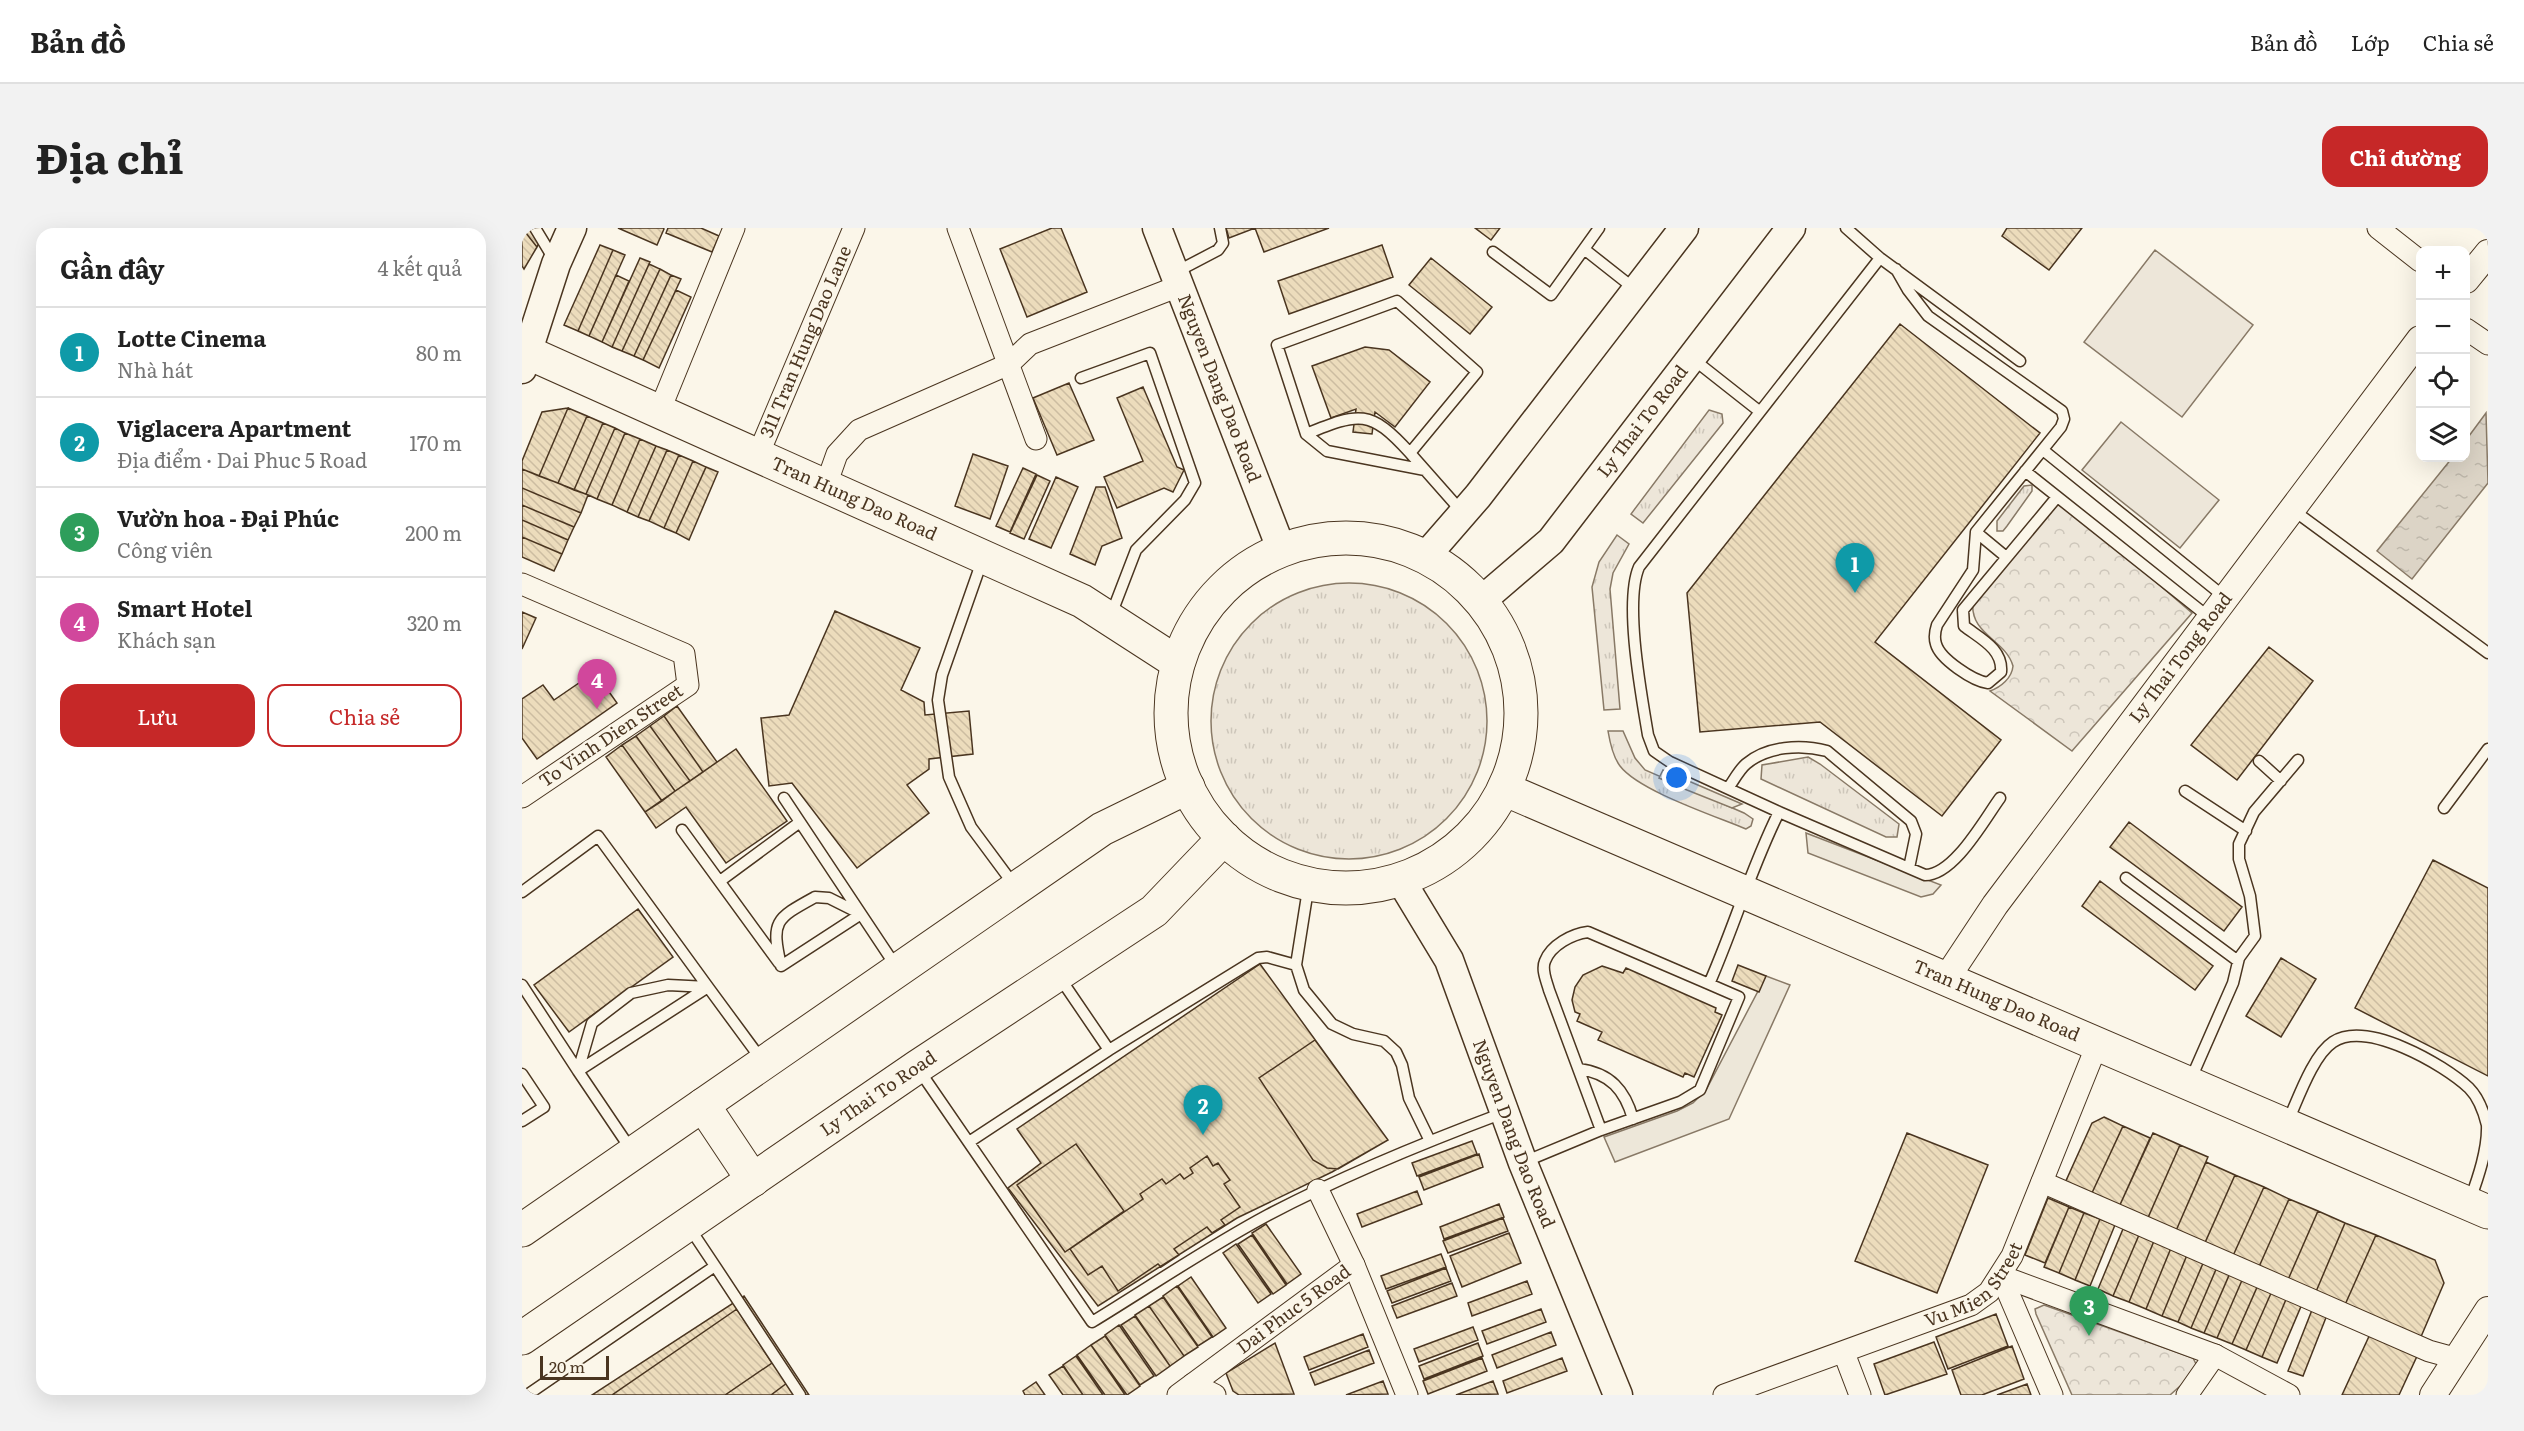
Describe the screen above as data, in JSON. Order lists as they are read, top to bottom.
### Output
{
  "streets": {
    "main road": ["Nguyen Dang Dao Road", "Ly Thai To Road", "Tran Hung Dao Road"],
    "street": [
      "311 Tran Hung Dao Lane",
      "Ly Thai Tong Road",
      "To Vinh Dien Street",
      "Vu Mien Street",
      "Dai Phuc 5 Road"
    ]
  },
  "crossings": [
    ["311 Tran Hung Dao Lane", "Tran Hung Dao Road"],
    ["Tran Hung Dao Road", "Ly Thai Tong Road"],
    ["Tran Hung Dao Road", "Vu Mien Street"]
  ],
  "scale_bar": "20 m",
  "page": {
    "header": "Bản đồ",
    "nav": ["Bản đồ", "Lớp", "Chia sẻ"],
    "title": "Địa chỉ",
    "buttons": [
      "Chỉ đường",
      ["Lưu", "Chia sẻ"]
    ],
    "heading": ["Gần đây", "4 kết quả"],
    "map_buttons": ["+", "−"],
    "list": [
      {
        "mark": "1",
        "name": "Lotte Cinema",
        "note": "Nhà hát",
        "value": "80 m"
      },
      {
        "mark": "2",
        "name": "Viglacera Apartment",
        "note": "Địa điểm · Dai Phuc 5 Road",
        "value": "170 m"
      },
      {
        "mark": "3",
        "name": "Vườn hoa - Đại Phúc",
        "note": "Công viên",
        "value": "200 m"
      },
      {
        "mark": "4",
        "name": "Smart Hotel",
        "note": "Khách sạn",
        "value": "320 m"
      }
    ],
    "pins": [
      "1",
      "4",
      "2",
      "3"
    ],
    "scale": "20 m"
  }
}
